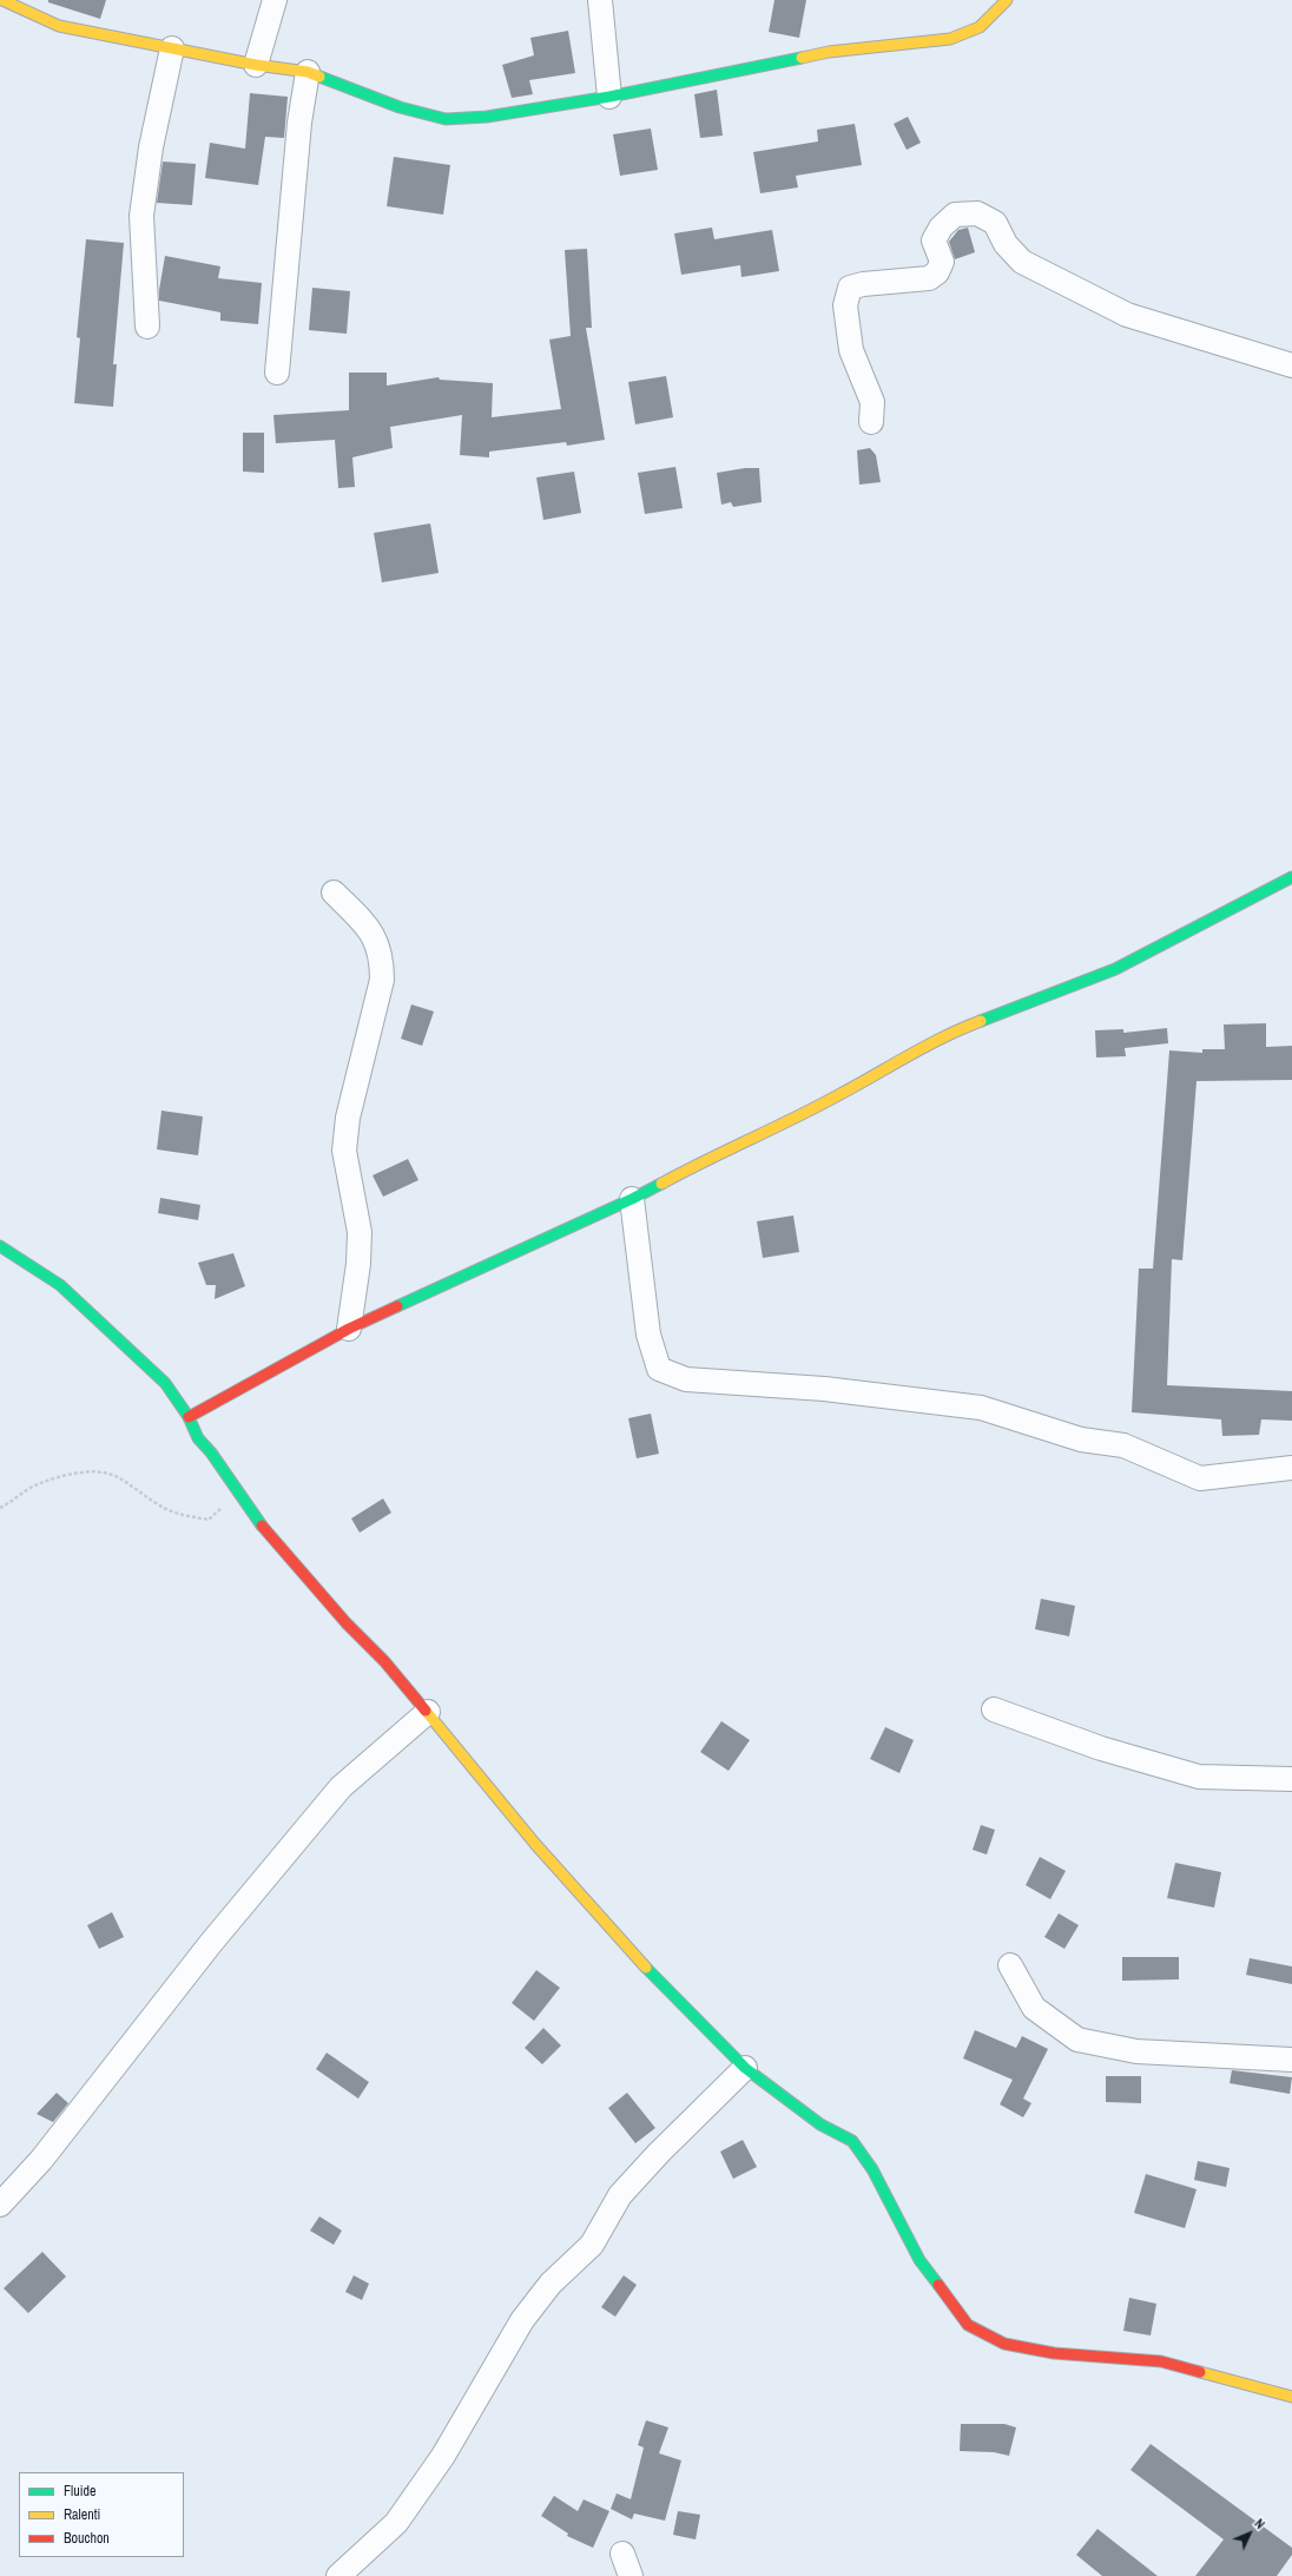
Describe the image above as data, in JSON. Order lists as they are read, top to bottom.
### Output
{
  "legend": ["Fluide", "Ralenti", "Bouchon"],
  "north": "top right"
}
